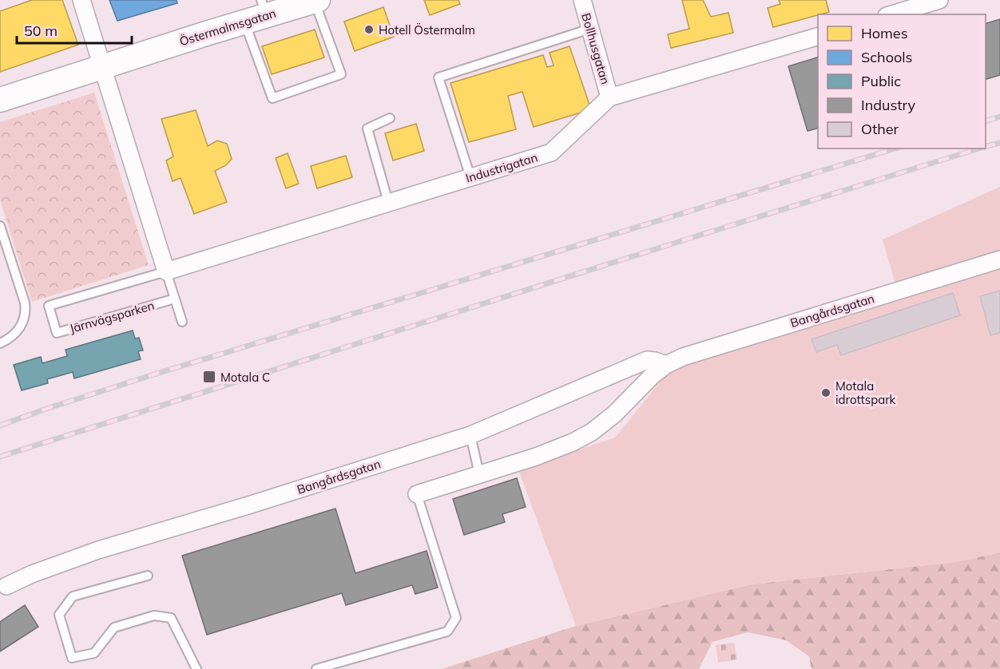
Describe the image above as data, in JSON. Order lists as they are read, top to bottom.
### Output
{
  "streets": {
    "street": [
      "Östermalmsgatan",
      "Bollhusgatan",
      "Industrigatan",
      "Bangårdsgatan"
    ],
    "lane": ["Järnvägsparken"]
  },
  "crossings": [
    ["Bollhusgatan", "Industrigatan"],
    ["Industrigatan", "Järnvägsparken"]
  ],
  "places": {
    "other": ["Hotell Östermalm", "Motala idrottspark"],
    "transit": ["Motala C"]
  },
  "legend": [
    "Homes",
    "Schools",
    "Public",
    "Industry",
    "Other"
  ],
  "scale_bar": "50 m"
}
